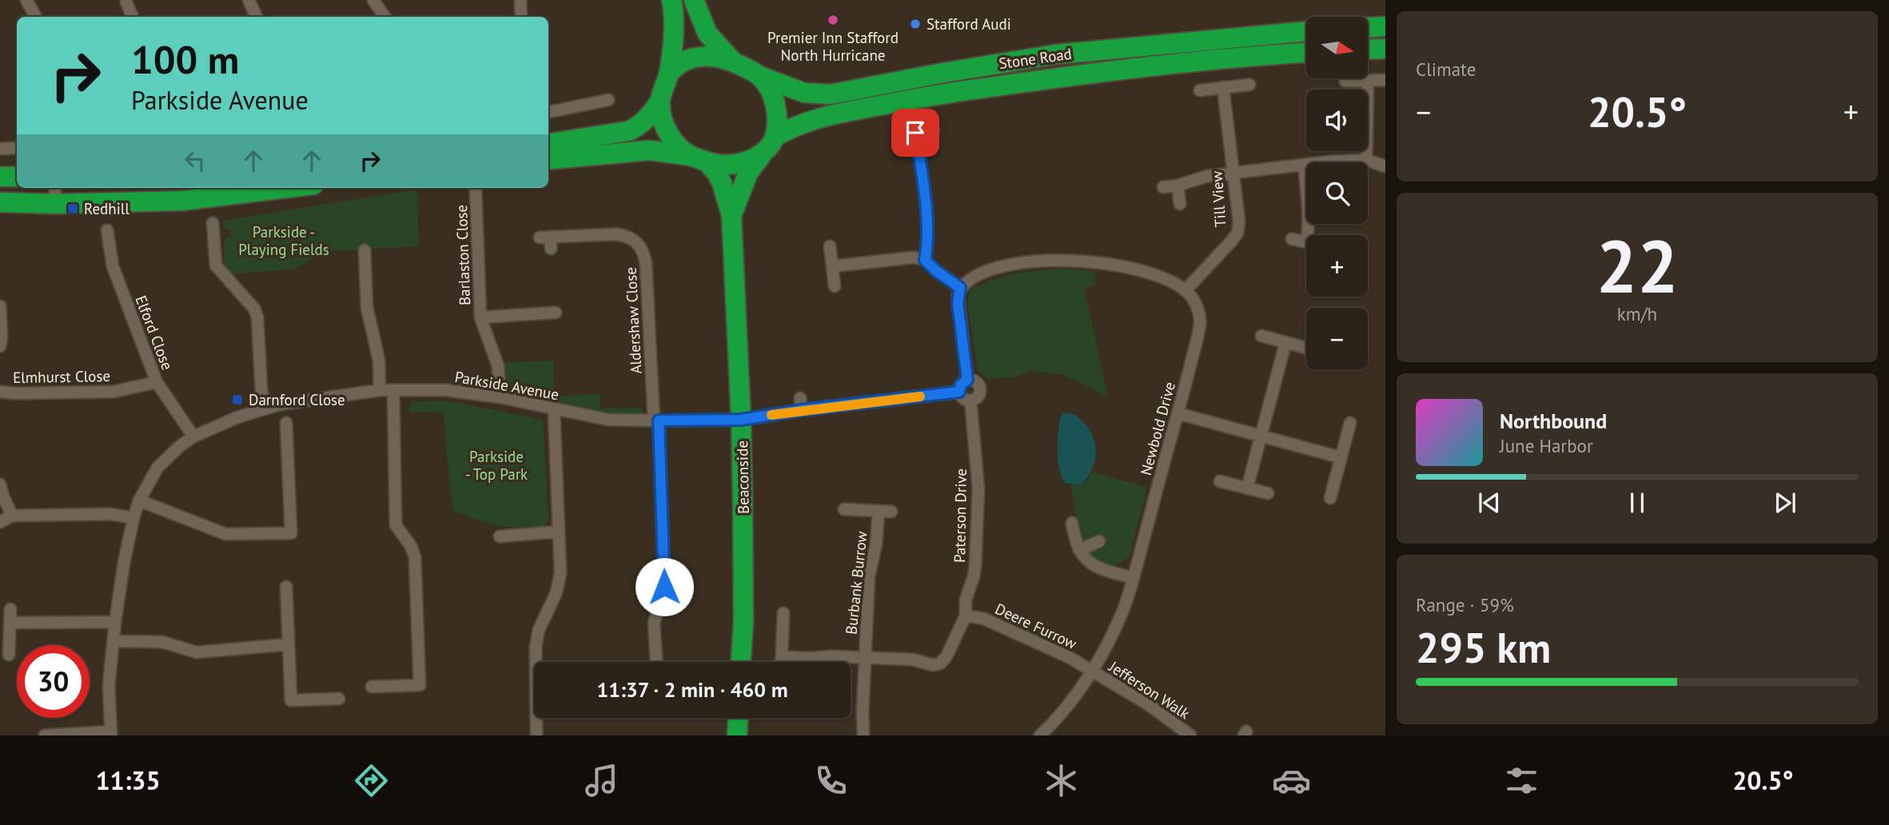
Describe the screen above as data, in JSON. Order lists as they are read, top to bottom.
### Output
{
  "streets": {
    "highway": ["Stone Road", "Beaconside"],
    "street": [
      "Till View",
      "Barlaston Close",
      "Aldershaw Close",
      "Elford Close",
      "Elmhurst Close",
      "Parkside Avenue",
      "Newbold Drive",
      "Paterson Drive",
      "Burbank Burrow",
      "Deere Furrow",
      "Jefferson Walk"
    ]
  },
  "crossings": [
    ["Stone Road", "Beaconside"],
    ["Till View", "Newbold Drive"],
    ["Barlaston Close", "Parkside Avenue"],
    ["Aldershaw Close", "Parkside Avenue"],
    ["Elford Close", "Elmhurst Close"],
    ["Elford Close", "Parkside Avenue"],
    ["Parkside Avenue", "Beaconside"],
    ["Parkside Avenue", "Paterson Drive"],
    ["Newbold Drive", "Deere Furrow"],
    ["Newbold Drive", "Jefferson Walk"],
    ["Paterson Drive", "Burbank Burrow"],
    ["Paterson Drive", "Deere Furrow"],
    ["Deere Furrow", "Jefferson Walk"]
  ],
  "parks": ["Parkside - Playing Fields", "Parkside - Top Park"],
  "places": {
    "other": ["Premier Inn Stafford North Hurricane", "Stafford Audi"],
    "transit": ["Redhill", "Darnford Close"]
  },
  "north": "right",
  "page": {
    "tile": [
      "Climate",
      ["22", "km/h"],
      ["Range · 59%", "295 km"]
    ],
    "map_buttons": ["+", "−"],
    "turn": ["100 m", "Parkside Avenue"],
    "heat": ["−", "20.5°", "+"],
    "song": ["Northbound", "June Harbor"],
    "limit": "30",
    "trip": "11:37 · 2 min · 460 m",
    "tabs": ["11:35", "20.5°"]
  }
}
